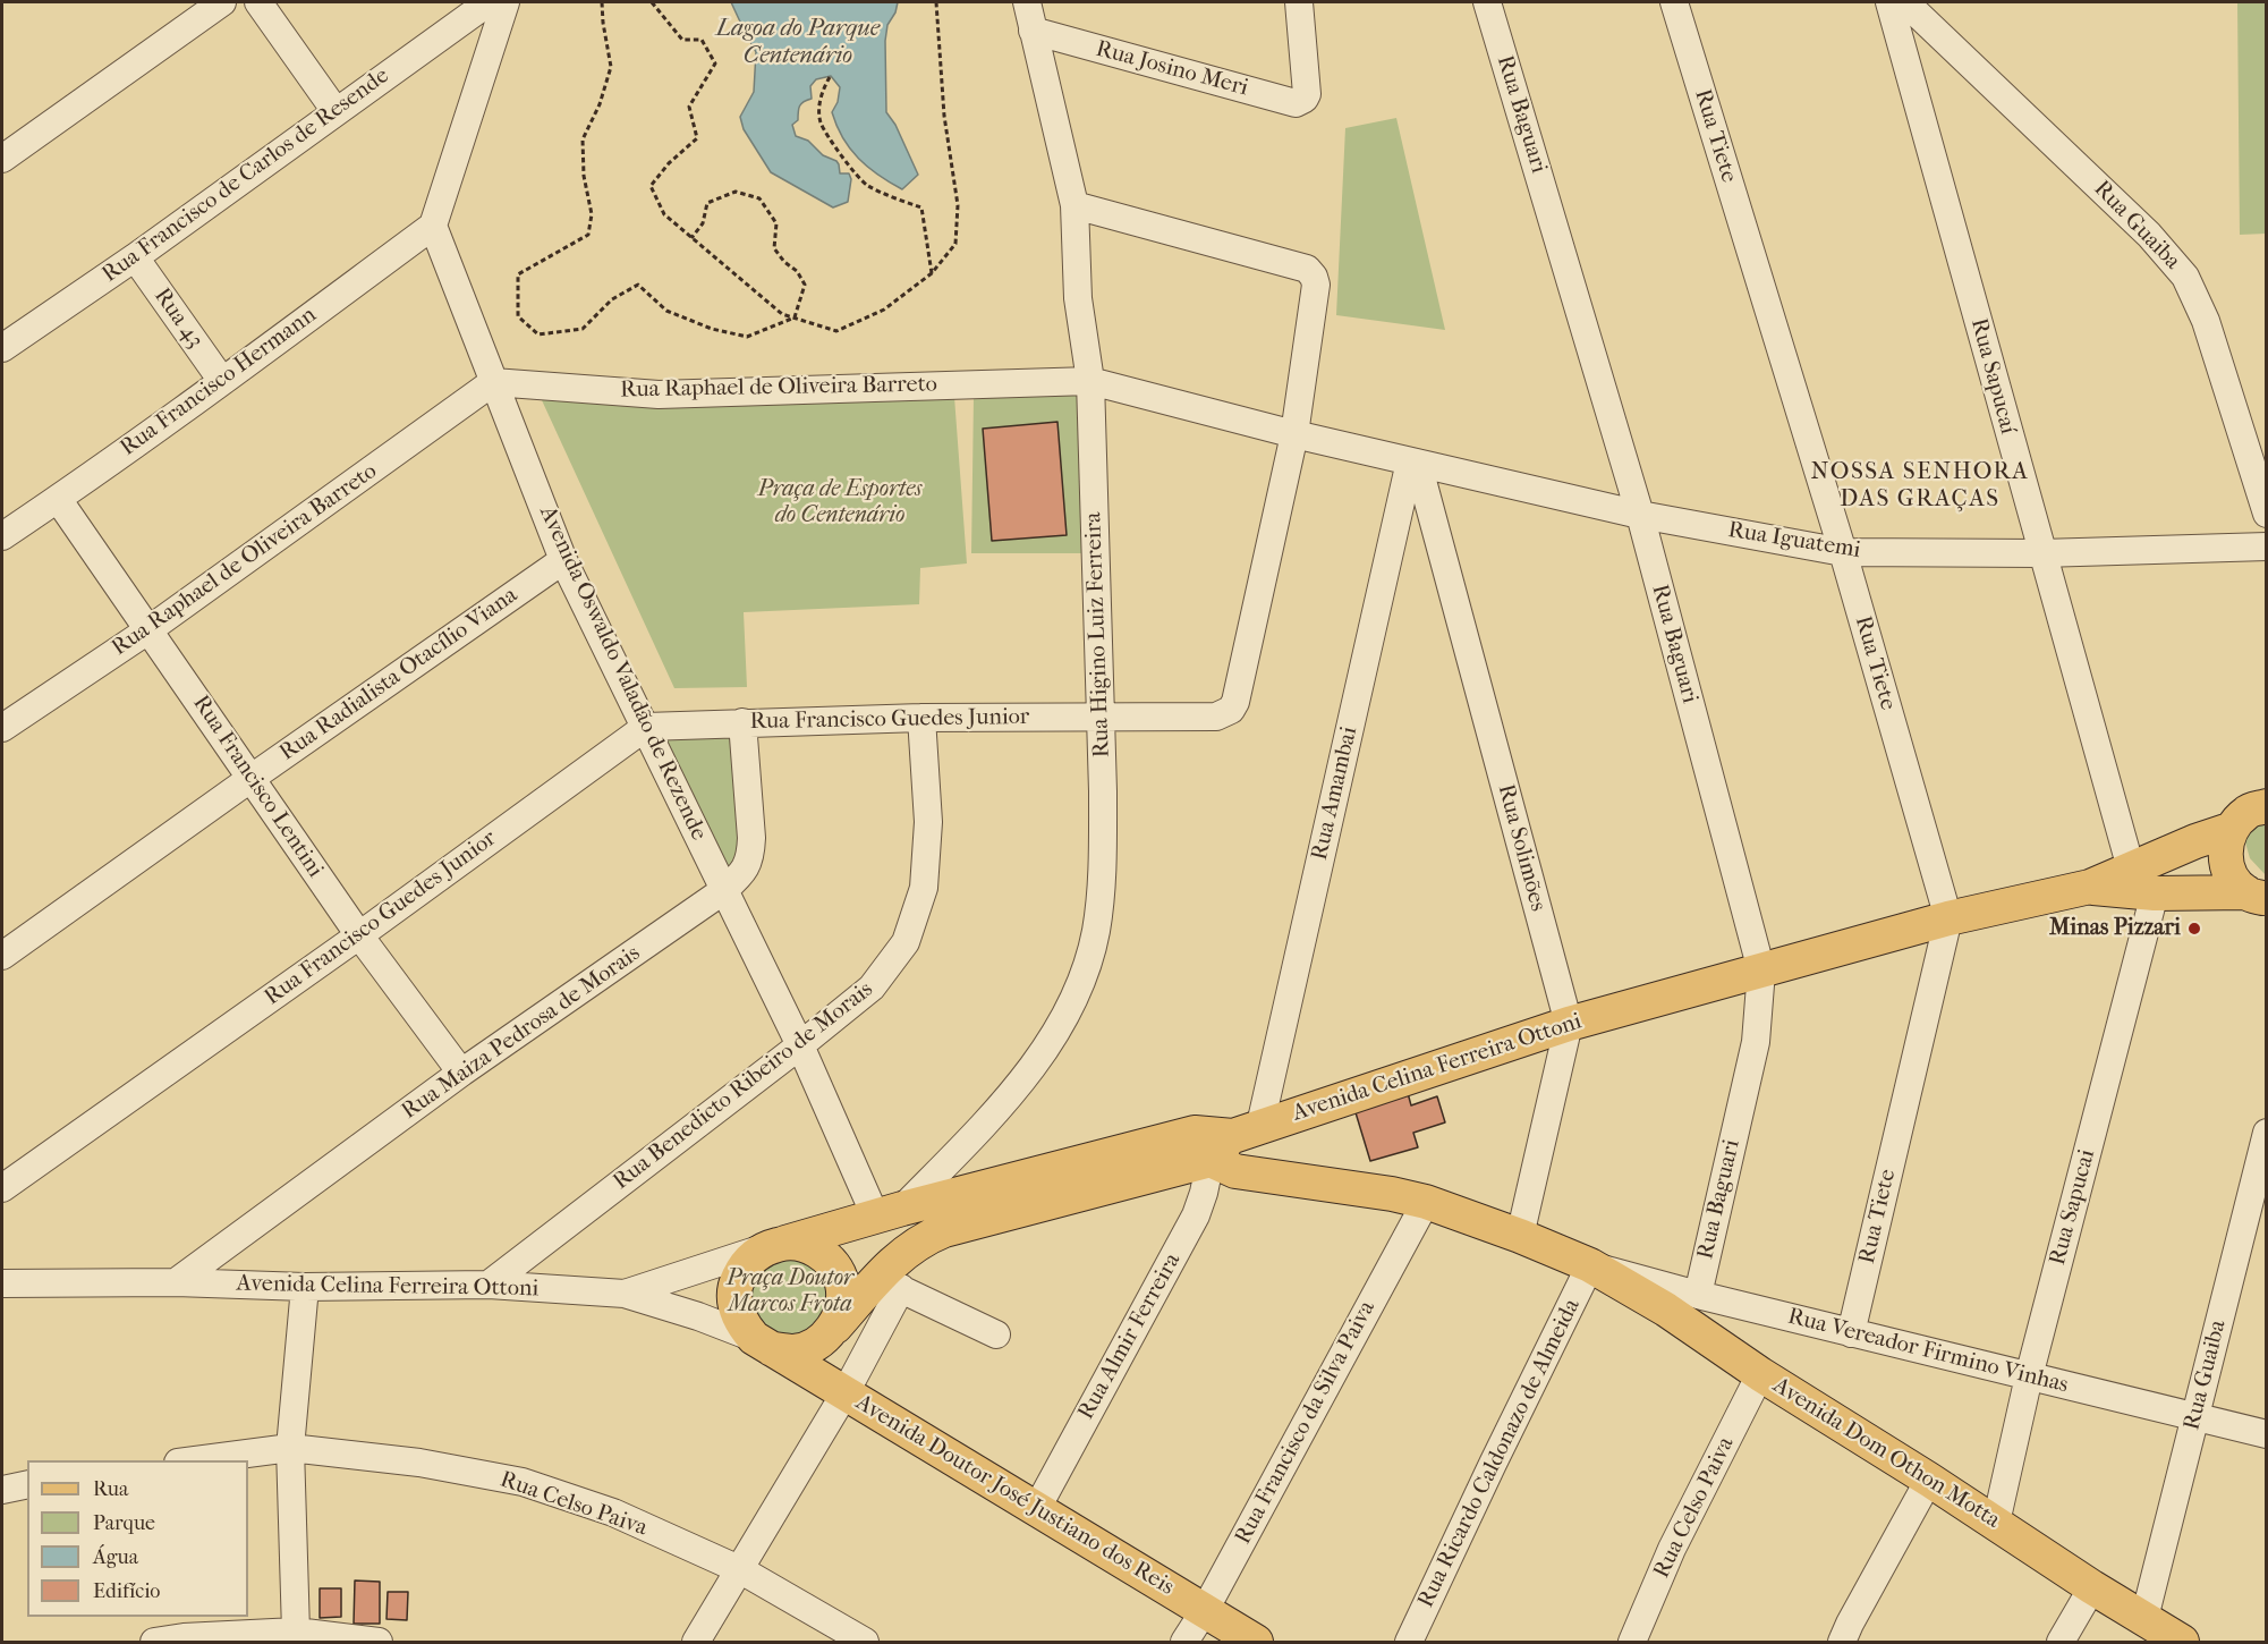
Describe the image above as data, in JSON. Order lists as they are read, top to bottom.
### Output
{
  "streets": {
    "main road": ["Avenida Celina Ferreira Ottoni", "Avenida Dom Othon Motta", "Avenida Doutor José Justiano dos Reis"],
    "street": [
      "Rua Josino Meri",
      "Rua Baguari",
      "Rua Tiete",
      "Rua Francisco de Carlos de Resende",
      "Rua Guaiba",
      "Rua 43",
      "Rua Sapucaí",
      "Rua Francisco Hermann",
      "Rua Raphael de Oliveira Barreto",
      "Rua Iguatemi",
      "Rua Higino Luiz Ferreira",
      "Avenida Oswaldo Valadão de Rezende",
      "Rua Radialista Otacílio Viana",
      "Rua Francisco Guedes Junior",
      "Rua Francisco Lentini",
      "Rua Amambai",
      "Rua Solimões",
      "Rua Maiza Pedrosa de Morais",
      "Rua Benedicto Ribeiro de Morais",
      "Rua Sapucai",
      "Rua Almir Ferreira",
      "Rua Vereador Firmino Vinhas",
      "Rua Francisco da Silva Paiva",
      "Rua Ricardo Caldonazo de Almeida",
      "Rua Celso Paiva"
    ]
  },
  "crossings": [
    ["Rua Josino Meri", "Rua Higino Luiz Ferreira"],
    ["Rua Baguari", "Rua Iguatemi"],
    ["Rua Baguari", "Avenida Celina Ferreira Ottoni"],
    ["Rua Baguari", "Rua Vereador Firmino Vinhas"],
    ["Rua Tiete", "Rua Iguatemi"],
    ["Rua Tiete", "Avenida Celina Ferreira Ottoni"],
    ["Rua Tiete", "Rua Vereador Firmino Vinhas"],
    ["Rua Francisco de Carlos de Resende", "Rua 43"],
    ["Rua Guaiba", "Rua Vereador Firmino Vinhas"],
    ["Rua Guaiba", "Avenida Dom Othon Motta"],
    ["Rua 43", "Rua Francisco Hermann"],
    ["Rua Sapucaí", "Rua Iguatemi"],
    ["Rua Sapucaí", "Avenida Celina Ferreira Ottoni"],
    ["Rua Francisco Hermann", "Avenida Oswaldo Valadão de Rezende"],
    ["Rua Francisco Hermann", "Rua Francisco Lentini"],
    ["Rua Raphael de Oliveira Barreto", "Rua Iguatemi"],
    ["Rua Raphael de Oliveira Barreto", "Rua Higino Luiz Ferreira"],
    ["Rua Raphael de Oliveira Barreto", "Avenida Oswaldo Valadão de Rezende"],
    ["Rua Raphael de Oliveira Barreto", "Rua Francisco Guedes Junior"],
    ["Rua Raphael de Oliveira Barreto", "Rua Francisco Lentini"],
    ["Rua Raphael de Oliveira Barreto", "Rua Amambai"],
    ["Rua Raphael de Oliveira Barreto", "Rua Solimões"],
    ["Rua Iguatemi", "Rua Amambai"],
    ["Rua Iguatemi", "Rua Solimões"],
    ["Rua Higino Luiz Ferreira", "Avenida Oswaldo Valadão de Rezende"],
    ["Rua Higino Luiz Ferreira", "Rua Francisco Guedes Junior"],
    ["Rua Higino Luiz Ferreira", "Avenida Celina Ferreira Ottoni"],
    ["Avenida Oswaldo Valadão de Rezende", "Rua Radialista Otacílio Viana"],
    ["Avenida Oswaldo Valadão de Rezende", "Rua Francisco Guedes Junior"],
    ["Avenida Oswaldo Valadão de Rezende", "Rua Maiza Pedrosa de Morais"],
    ["Avenida Oswaldo Valadão de Rezende", "Avenida Celina Ferreira Ottoni"],
    ["Avenida Oswaldo Valadão de Rezende", "Rua Benedicto Ribeiro de Morais"],
    ["Rua Radialista Otacílio Viana", "Rua Francisco Lentini"],
    ["Rua Francisco Guedes Junior", "Rua Francisco Lentini"],
    ["Rua Francisco Guedes Junior", "Rua Maiza Pedrosa de Morais"],
    ["Rua Francisco Guedes Junior", "Rua Benedicto Ribeiro de Morais"],
    ["Rua Francisco Lentini", "Rua Maiza Pedrosa de Morais"],
    ["Rua Amambai", "Rua Solimões"],
    ["Rua Amambai", "Avenida Celina Ferreira Ottoni"],
    ["Rua Solimões", "Avenida Celina Ferreira Ottoni"],
    ["Rua Solimões", "Avenida Dom Othon Motta"],
    ["Rua Maiza Pedrosa de Morais", "Avenida Celina Ferreira Ottoni"],
    ["Avenida Celina Ferreira Ottoni", "Rua Benedicto Ribeiro de Morais"],
    ["Avenida Celina Ferreira Ottoni", "Rua Sapucai"],
    ["Avenida Celina Ferreira Ottoni", "Rua Almir Ferreira"],
    ["Avenida Celina Ferreira Ottoni", "Avenida Dom Othon Motta"],
    ["Avenida Celina Ferreira Ottoni", "Avenida Doutor José Justiano dos Reis"],
    ["Rua Sapucai", "Rua Vereador Firmino Vinhas"],
    ["Rua Sapucai", "Avenida Dom Othon Motta"],
    ["Rua Almir Ferreira", "Avenida Dom Othon Motta"],
    ["Rua Almir Ferreira", "Avenida Doutor José Justiano dos Reis"],
    ["Rua Vereador Firmino Vinhas", "Rua Ricardo Caldonazo de Almeida"],
    ["Rua Vereador Firmino Vinhas", "Avenida Dom Othon Motta"],
    ["Rua Francisco da Silva Paiva", "Avenida Dom Othon Motta"],
    ["Rua Francisco da Silva Paiva", "Avenida Doutor José Justiano dos Reis"],
    ["Rua Ricardo Caldonazo de Almeida", "Avenida Dom Othon Motta"],
    ["Avenida Dom Othon Motta", "Rua Celso Paiva"]
  ],
  "districts": ["NOSSA SENHORA DAS GRAÇAS"],
  "water": ["Lagoa do Parque Centenário"],
  "parks": ["Praça de Esportes do Centenário", "Praça Doutor Marcos Frota"],
  "places": ["Minas Pizzari"],
  "legend": [
    "Rua",
    "Parque",
    "Água",
    "Edifício"
  ]
}
